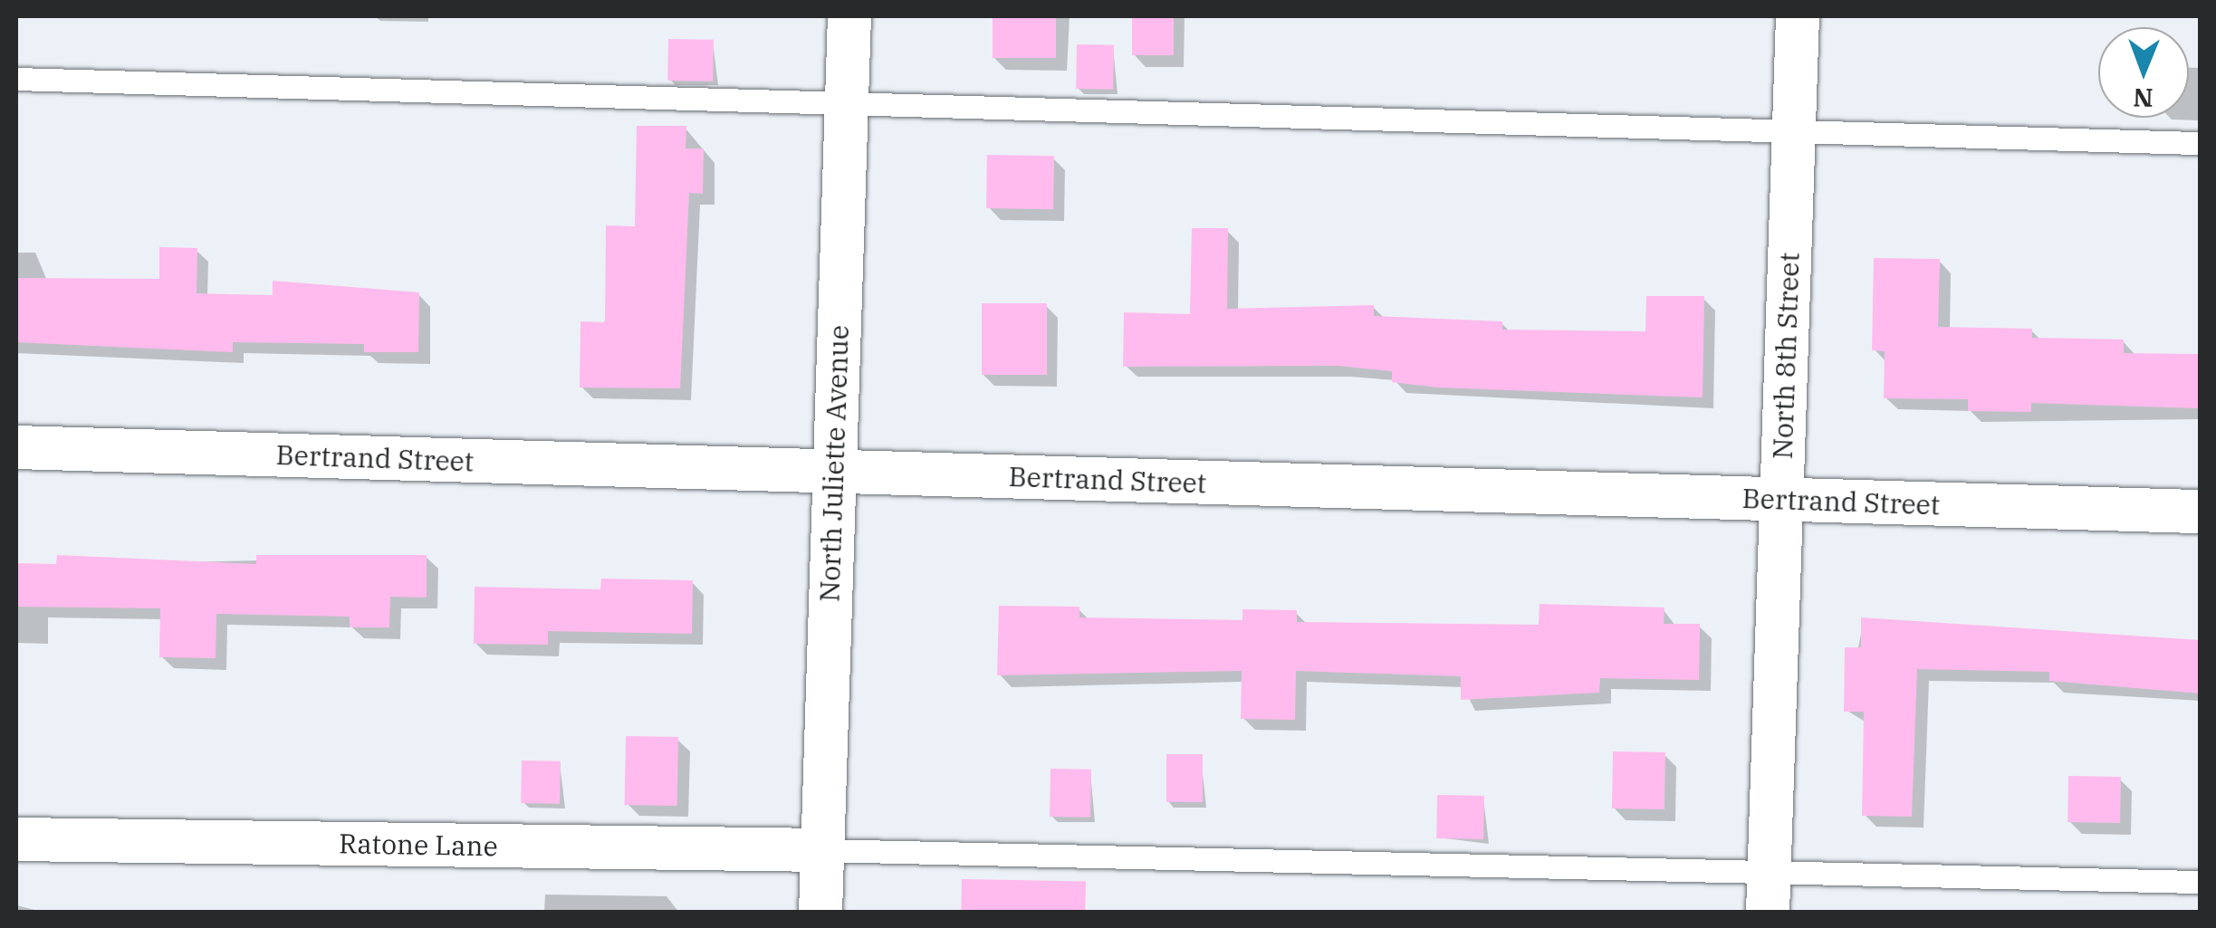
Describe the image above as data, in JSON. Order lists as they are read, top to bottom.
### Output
{
  "streets": {
    "street": [
      "North 8th Street",
      "Bertrand Street",
      "North Juliette Avenue",
      "Ratone Lane"
    ]
  },
  "crossings": [
    ["North 8th Street", "Bertrand Street"],
    ["Bertrand Street", "North Juliette Avenue"],
    ["North Juliette Avenue", "Ratone Lane"]
  ],
  "north": "bottom"
}
